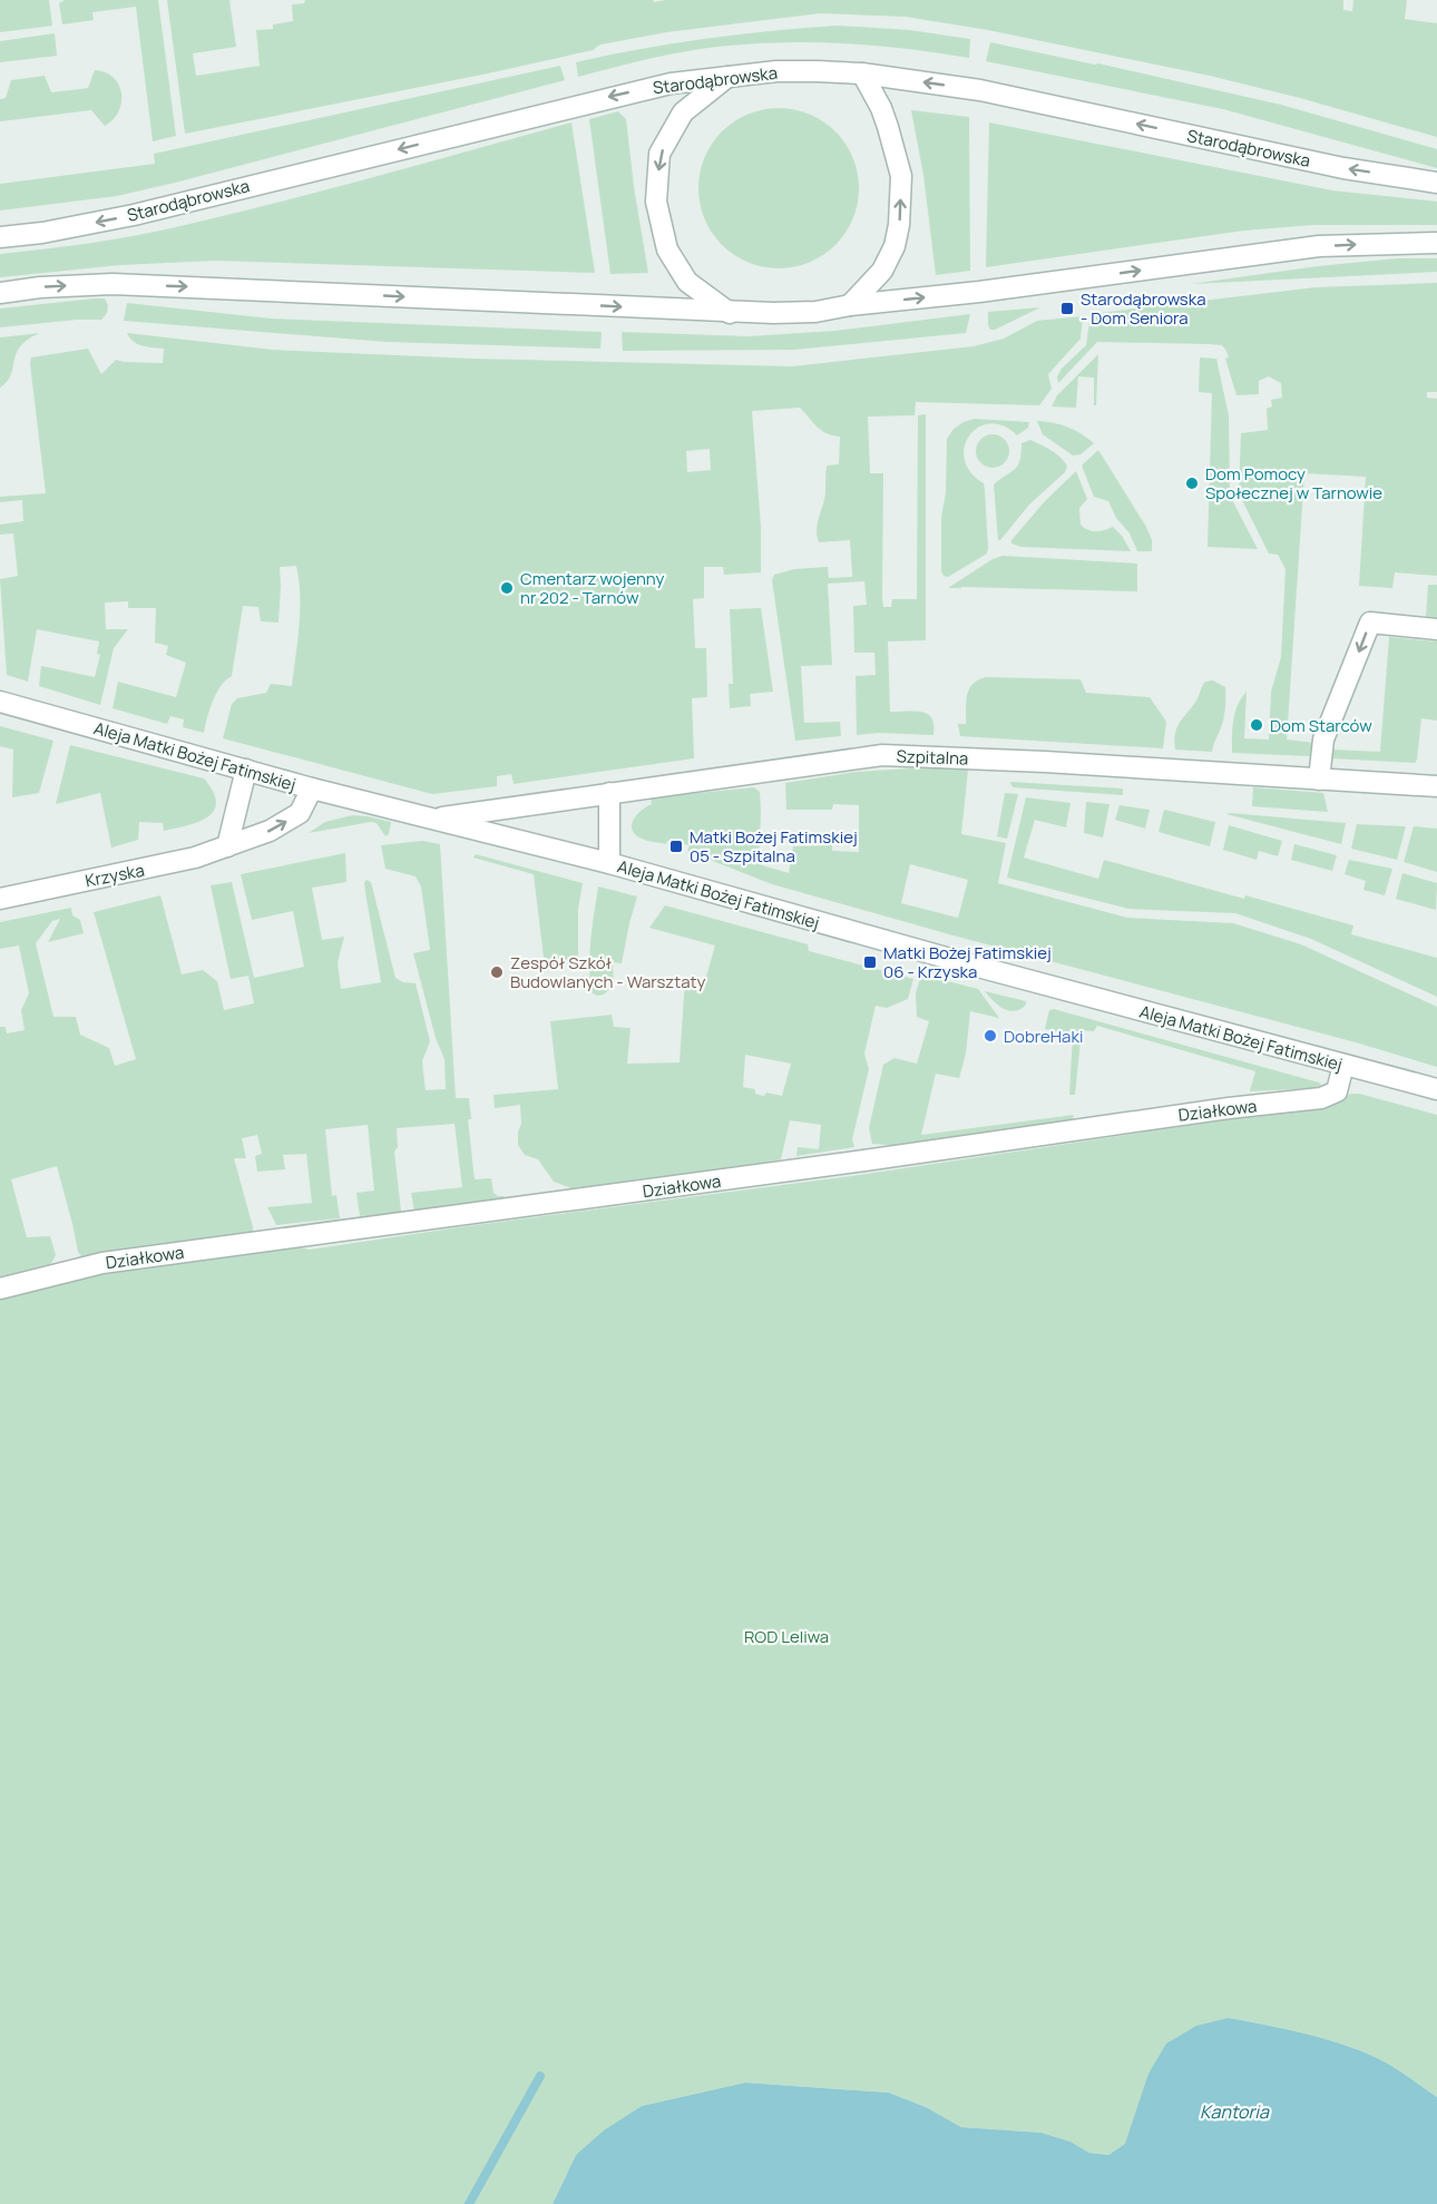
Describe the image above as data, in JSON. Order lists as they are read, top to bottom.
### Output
{
  "streets": {
    "street": [
      "Starodąbrowska",
      "Aleja Matki Bożej Fatimskiej",
      "Szpitalna",
      "Krzyska",
      "Działkowa"
    ]
  },
  "crossings": [
    ["Aleja Matki Bożej Fatimskiej", "Szpitalna"],
    ["Aleja Matki Bożej Fatimskiej", "Krzyska"],
    ["Aleja Matki Bożej Fatimskiej", "Działkowa"]
  ],
  "water": ["Kantoria"],
  "parks": ["ROD Leliwa"],
  "places": {
    "transit": ["Starodąbrowska - Dom Seniora", "Matki Bożej Fatimskiej 05 - Szpitalna", "Matki Bożej Fatimskiej 06 - Krzyska"],
    "other": [
      "Dom Pomocy Społecznej w Tarnowie",
      "Cmentarz wojenny nr 202 - Tarnów",
      "Dom Starców",
      "Zespół Szkół Budowlanych - Warsztaty",
      "DobreHaki"
    ]
  }
}
